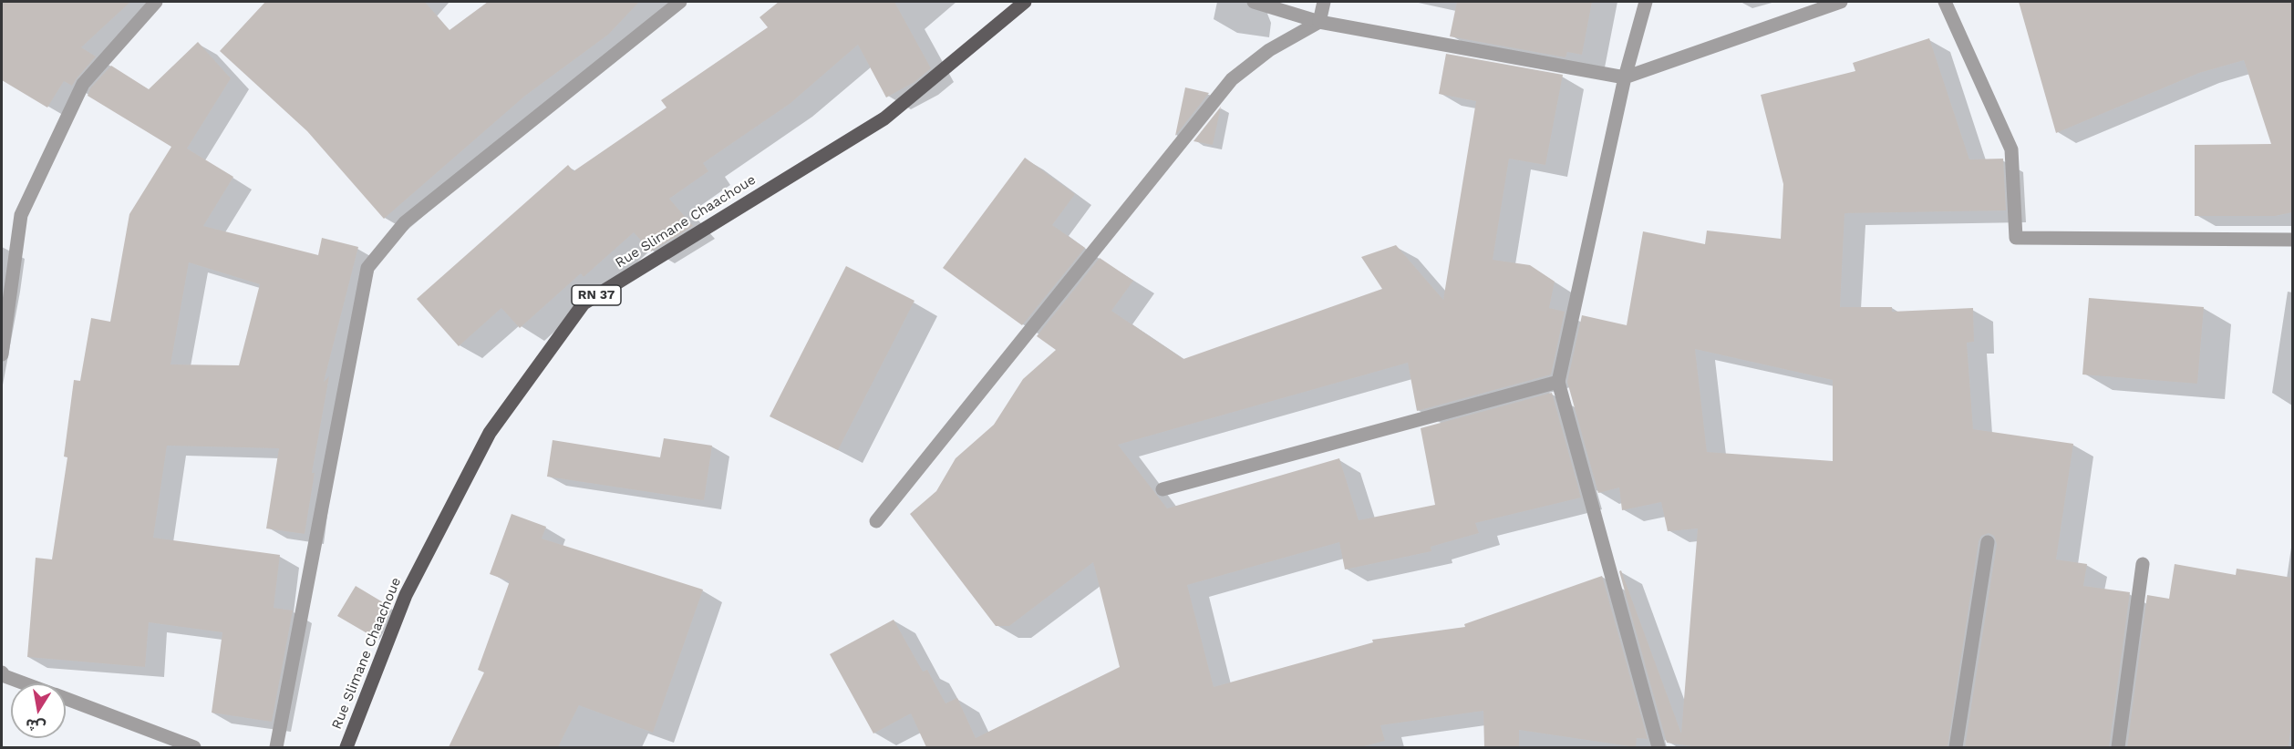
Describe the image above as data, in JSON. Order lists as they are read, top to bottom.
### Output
{
  "streets": {
    "main road": ["Rue Slimane Chaachoue", "RN 37"]
  },
  "north": "bottom"
}
